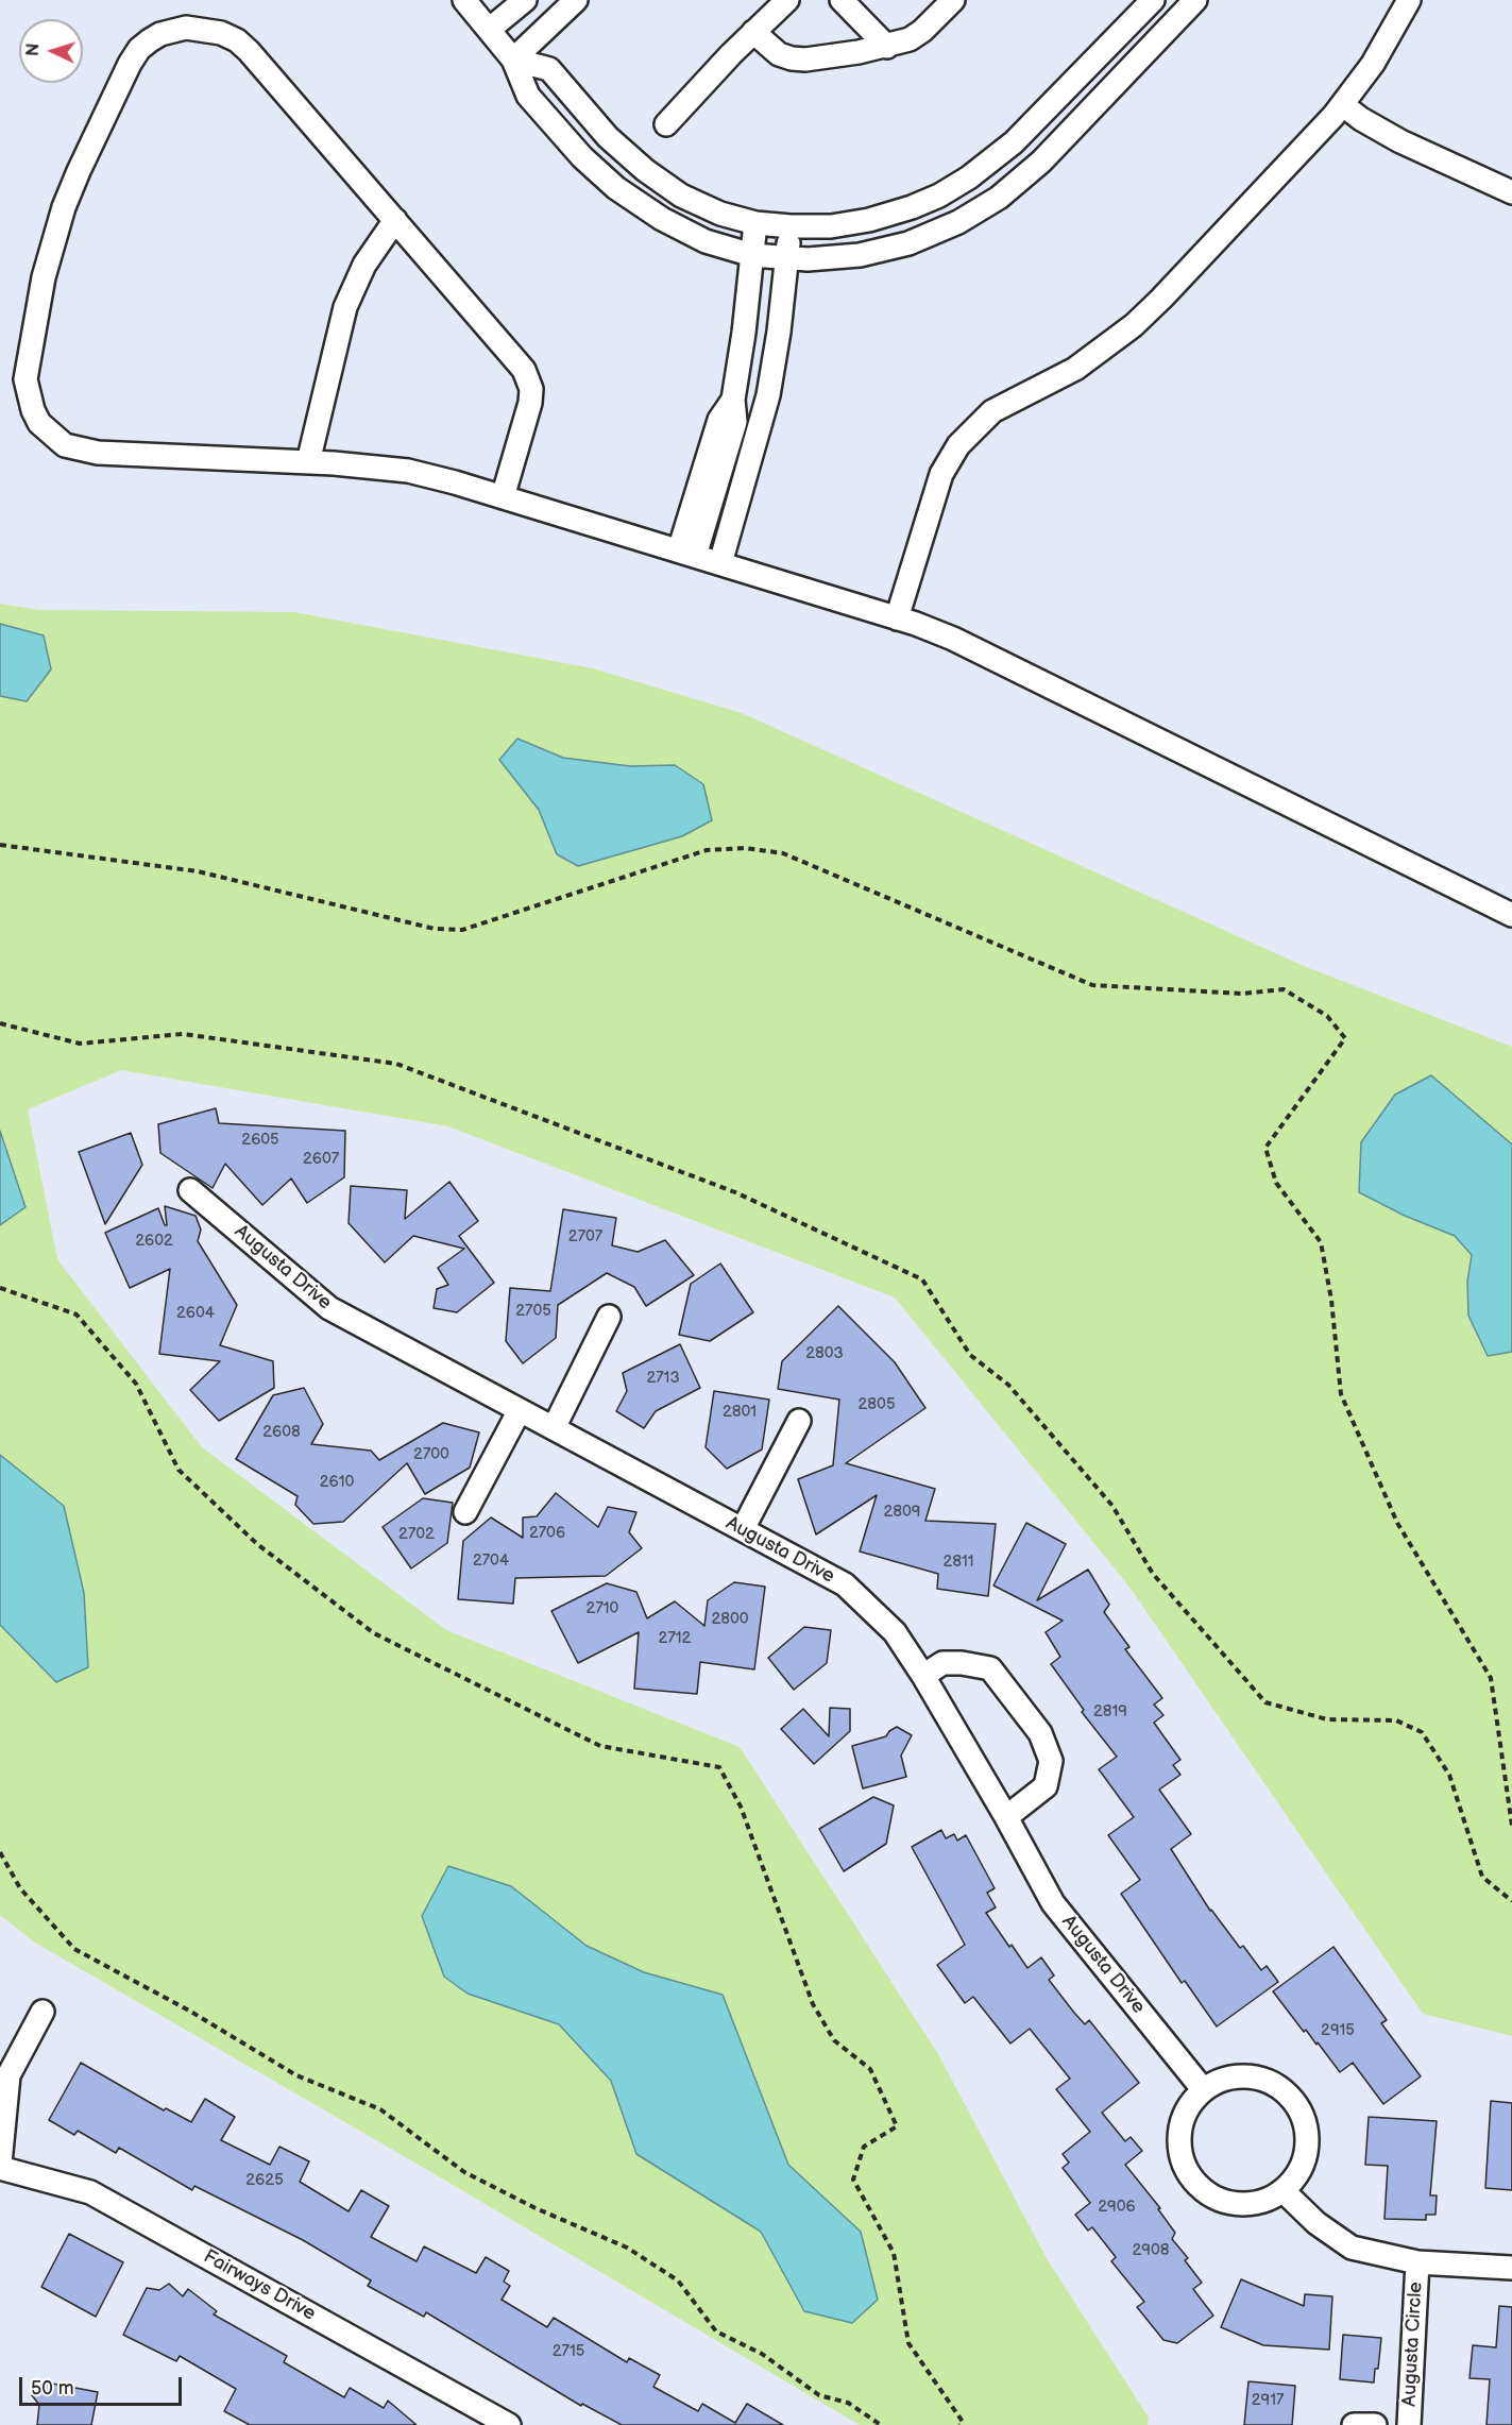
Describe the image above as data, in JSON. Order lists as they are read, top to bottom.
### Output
{
  "streets": {
    "street": ["Augusta Drive", "Fairways Drive", "Augusta Circle"]
  },
  "house_numbers": [
    "2605",
    "2607",
    "2707",
    "2602",
    "2705",
    "2604",
    "2803",
    "2713",
    "2805",
    "2801",
    "2608",
    "2700",
    "2610",
    "2809",
    "2706",
    "2702",
    "2704",
    "2811",
    "2710",
    "2800",
    "2712",
    "2819",
    "2915",
    "2625",
    "2906",
    "2908",
    "2715",
    "2917"
  ],
  "scale_bar": "50 m",
  "north": "left"
}
